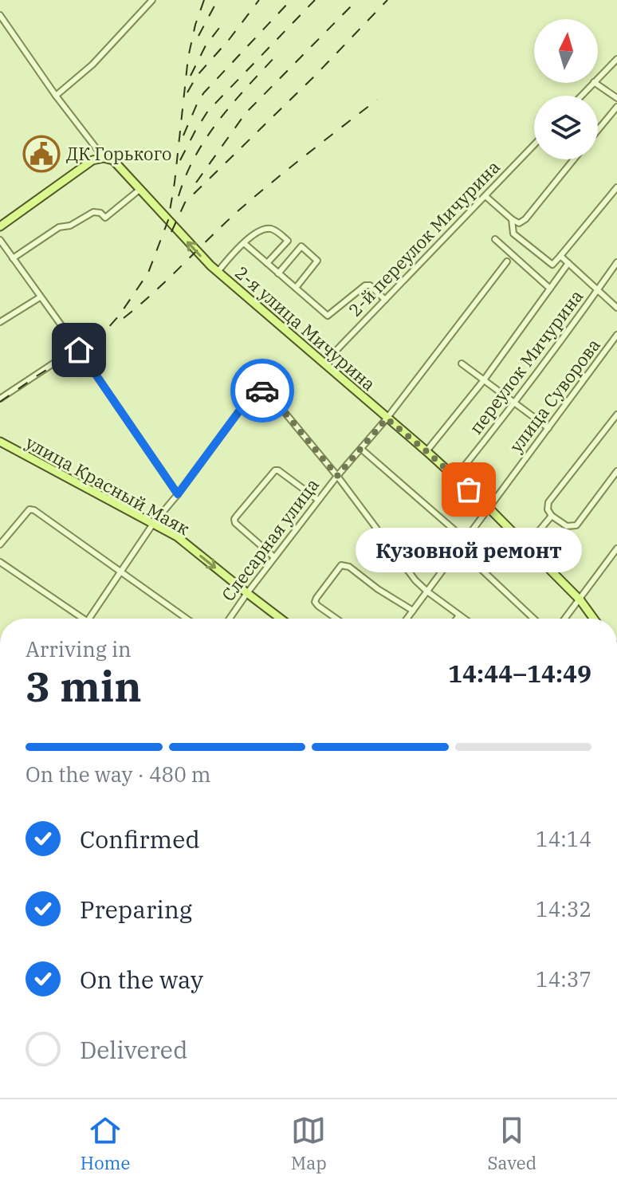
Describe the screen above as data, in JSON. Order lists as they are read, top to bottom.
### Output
{
  "streets": {
    "main road": ["2-я улица Мичурина", "улица Красный Маяк"],
    "street": [
      "2-й переулок Мичурина",
      "переулок Мичурина",
      "улица Суворова",
      "Слесарная улица"
    ]
  },
  "crossings": [
    ["2-й переулок Мичурина", "2-я улица Мичурина"],
    ["2-я улица Мичурина", "переулок Мичурина"],
    ["2-я улица Мичурина", "улица Суворова"],
    ["2-я улица Мичурина", "Слесарная улица"],
    ["улица Красный Маяк", "Слесарная улица"]
  ],
  "one_way": ["улица Красный Маяк"],
  "places": {
    "public building": ["ДК Горького"],
    "other": ["Кузовной ремонт"]
  },
  "north": "top",
  "page": {
    "bubble": "Кузовной ремонт",
    "heading": ["3 min", "Arriving in", "14:44–14:49"],
    "bar": "On the way · 480 m",
    "list": [
      ["Confirmed", "14:14"],
      ["Preparing", "14:32"],
      ["On the way", "14:37"],
      "Delivered"
    ],
    "tabs": ["Home", "Map", "Saved"]
  }
}
